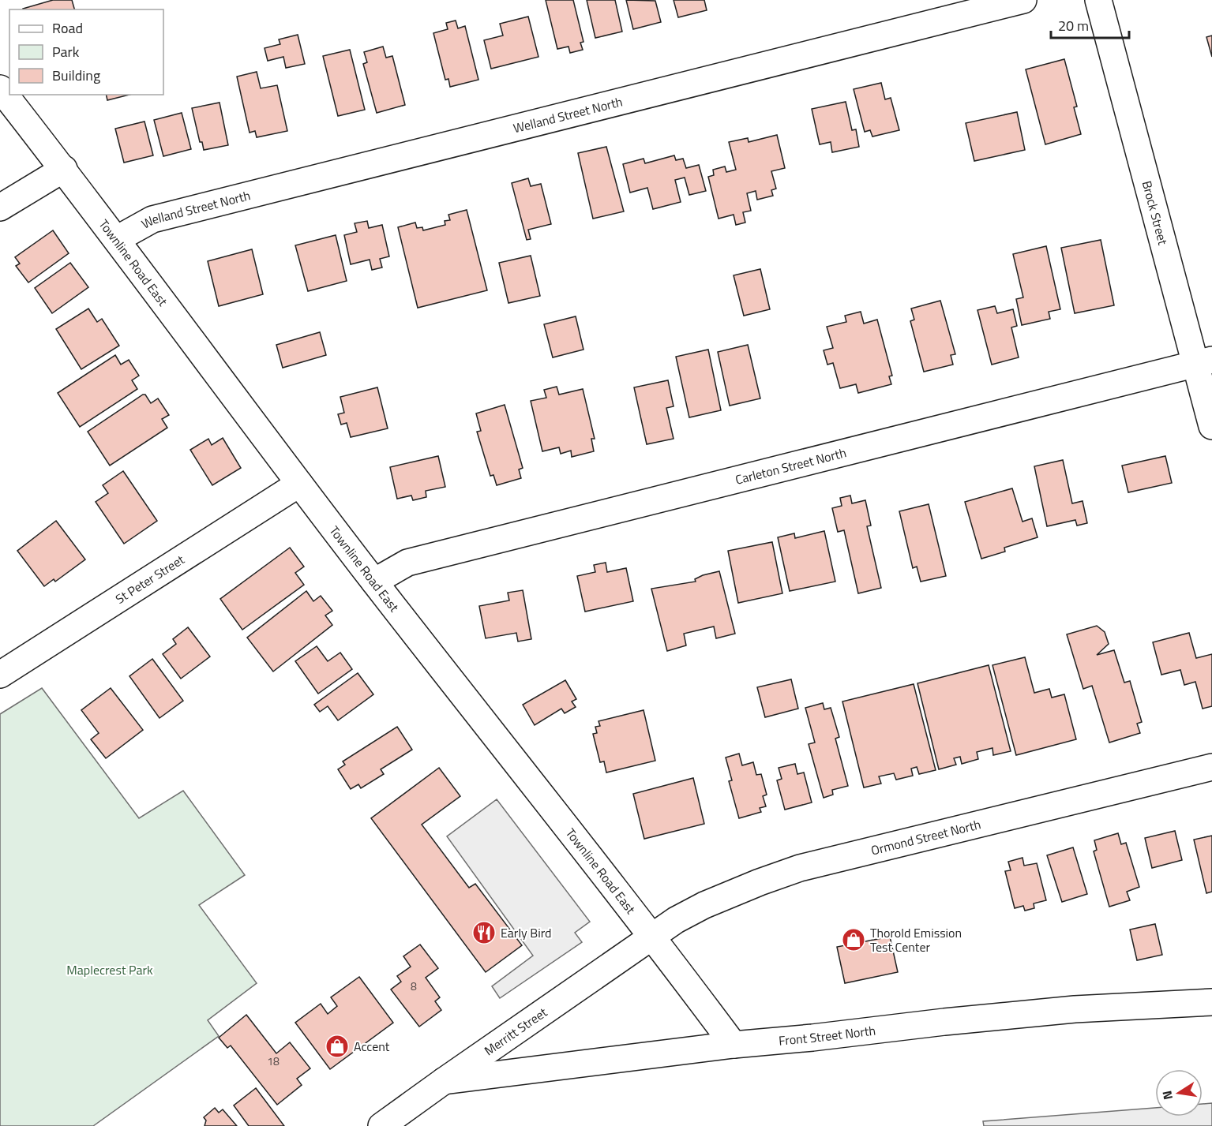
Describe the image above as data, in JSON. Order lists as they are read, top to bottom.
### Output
{
  "streets": {
    "street": [
      "Welland Street North",
      "Brock Street",
      "Townline Road East",
      "Carleton Street North",
      "St Peter Street",
      "Ormond Street North",
      "Merritt Street",
      "Front Street North"
    ]
  },
  "crossings": [
    ["Welland Street North", "Townline Road East"],
    ["Brock Street", "Carleton Street North"],
    ["Townline Road East", "Carleton Street North"],
    ["Townline Road East", "St Peter Street"],
    ["Townline Road East", "Ormond Street North"],
    ["Townline Road East", "Merritt Street"],
    ["Townline Road East", "Front Street North"],
    ["Ormond Street North", "Merritt Street"],
    ["Merritt Street", "Front Street North"]
  ],
  "parks": ["Maplecrest Park"],
  "places": {
    "restaurant": ["Early Bird"],
    "shop": ["Thorold Emission Test Center", "Accent"]
  },
  "house_numbers": ["8", "18"],
  "legend": ["Road", "Park", "Building"],
  "scale_bar": "20 m",
  "north": "left"
}
